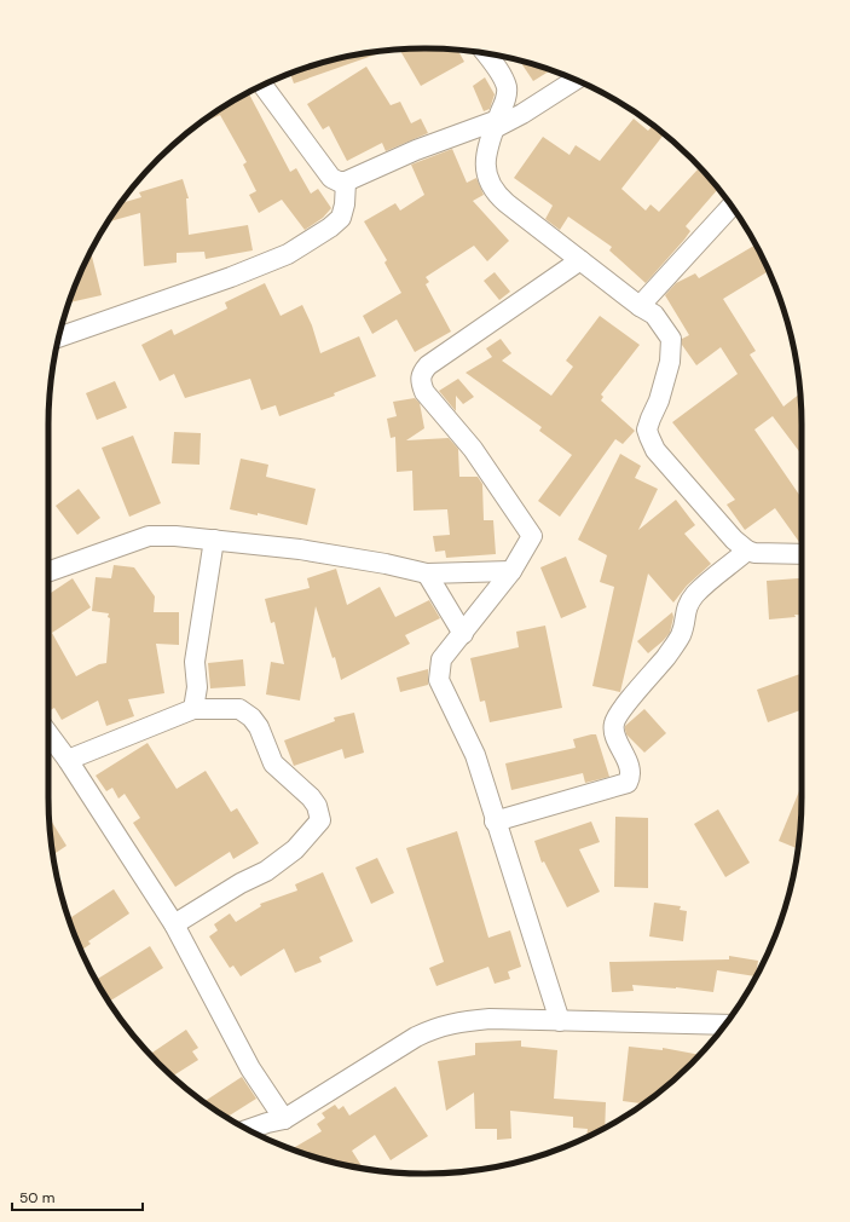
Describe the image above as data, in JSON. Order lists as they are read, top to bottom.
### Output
{
  "scale_bar": "50 m"
}
